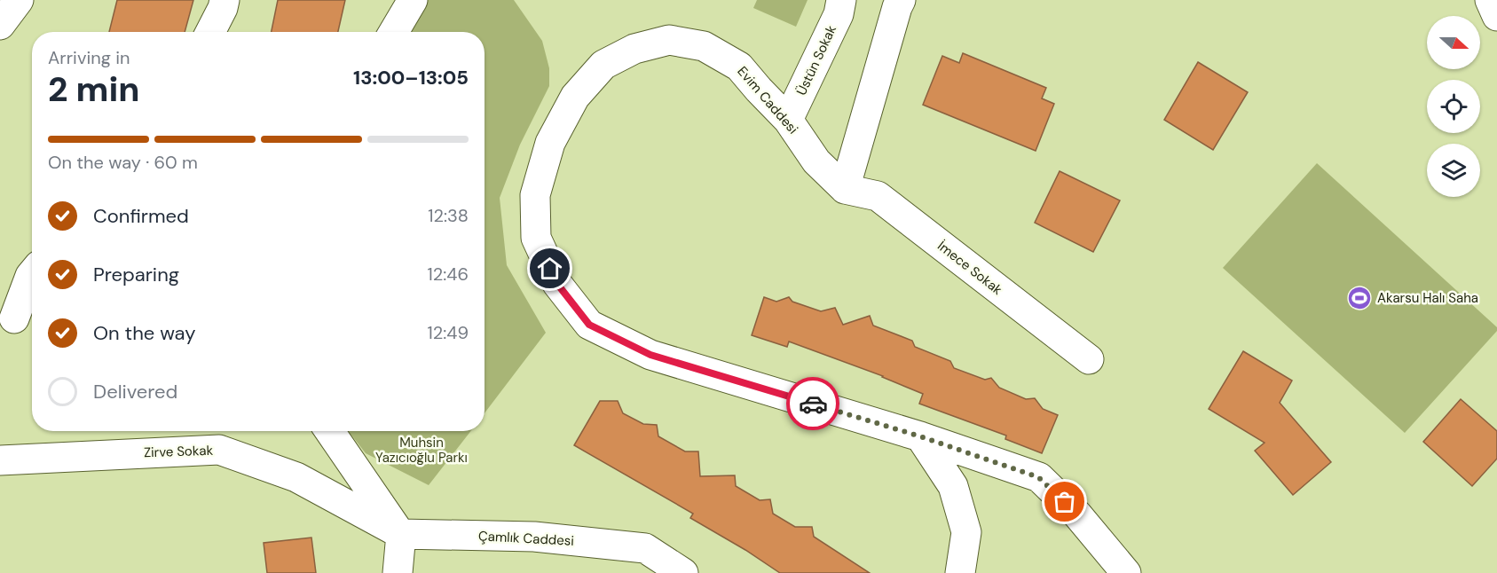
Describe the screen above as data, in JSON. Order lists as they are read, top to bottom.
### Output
{
  "streets": {
    "street": [
      "Üstün Sokak",
      "Evim Caddesi",
      "İmece Sokak",
      "Zirve Sokak",
      "Çamlık Caddesi"
    ]
  },
  "crossings": [
    ["Üstün Sokak", "Evim Caddesi"],
    ["Evim Caddesi", "İmece Sokak"],
    ["Zirve Sokak", "Çamlık Caddesi"]
  ],
  "parks": ["Muhsin Yazıcıoğlu Parkı"],
  "places": {
    "sports": ["Akarsu Halı Saha"]
  },
  "north": "right",
  "page": {
    "heading": ["2 min", "Arriving in", "13:00–13:05"],
    "bar": "On the way · 60 m",
    "list": [
      ["Confirmed", "12:38"],
      ["Preparing", "12:46"],
      ["On the way", "12:49"],
      "Delivered"
    ]
  }
}
